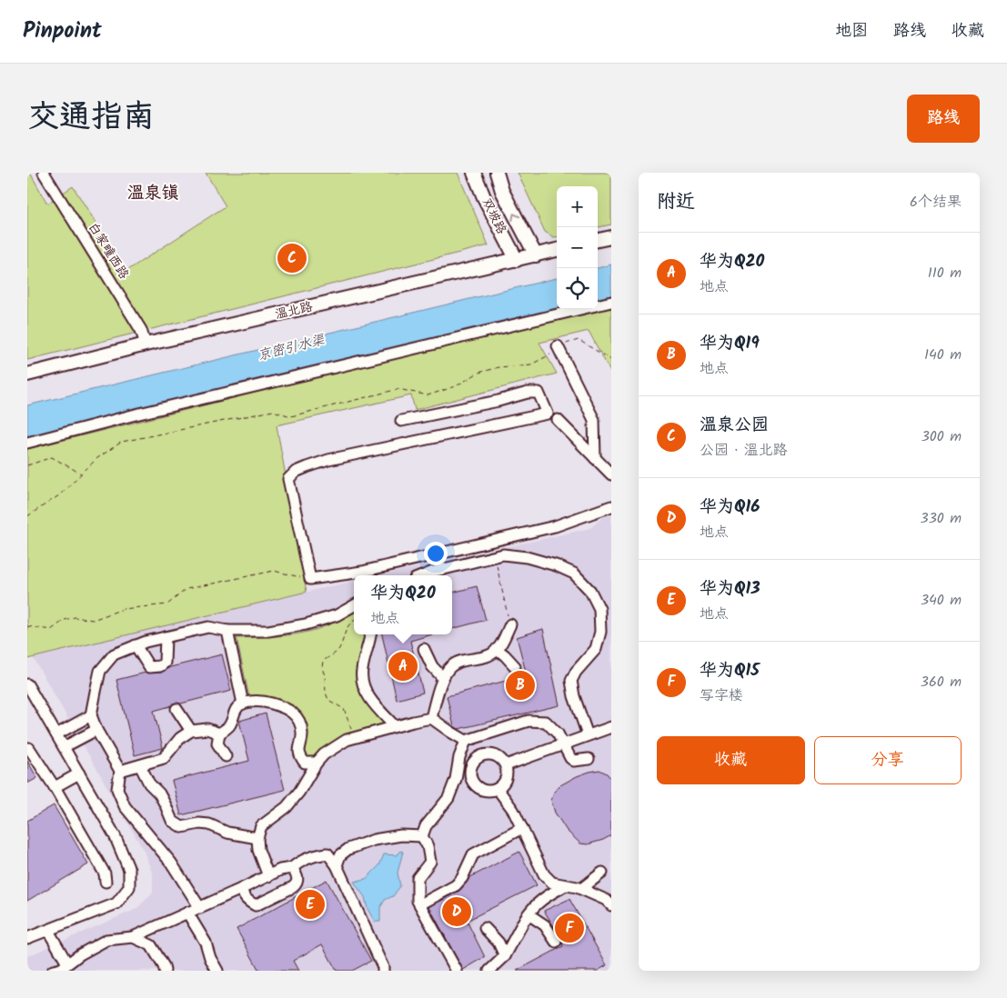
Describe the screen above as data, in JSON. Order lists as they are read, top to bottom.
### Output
{
  "streets": {
    "main road": ["双坡路", "温北路"],
    "street": ["白家疃西路"]
  },
  "crossings": [
    ["双坡路", "温北路"],
    ["白家疃西路", "温北路"]
  ],
  "districts": ["温泉镇"],
  "water": ["京密引水渠"],
  "page": {
    "header": "Pinpoint",
    "nav": ["地图", "路线", "收藏"],
    "title": "交通指南",
    "buttons": [
      "路线",
      ["收藏", "分享"]
    ],
    "heading": ["附近", "6个结果"],
    "map_buttons": ["+", "−"],
    "list": [
      {
        "mark": "A",
        "name": "华为Q20",
        "note": "地点",
        "value": "110 m"
      },
      {
        "mark": "B",
        "name": "华为Q19",
        "note": "地点",
        "value": "140 m"
      },
      {
        "mark": "C",
        "name": "温泉公园",
        "note": "公园 · 温北路",
        "value": "300 m"
      },
      {
        "mark": "D",
        "name": "华为Q16",
        "note": "地点",
        "value": "330 m"
      },
      {
        "mark": "E",
        "name": "华为Q13",
        "note": "地点",
        "value": "340 m"
      },
      {
        "mark": "F",
        "name": "华为Q15",
        "note": "写字楼",
        "value": "360 m"
      }
    ],
    "pins": [
      "C",
      "A",
      "B",
      "E",
      "D",
      "F"
    ],
    "popup": ["华为Q20", "地点"]
  }
}
